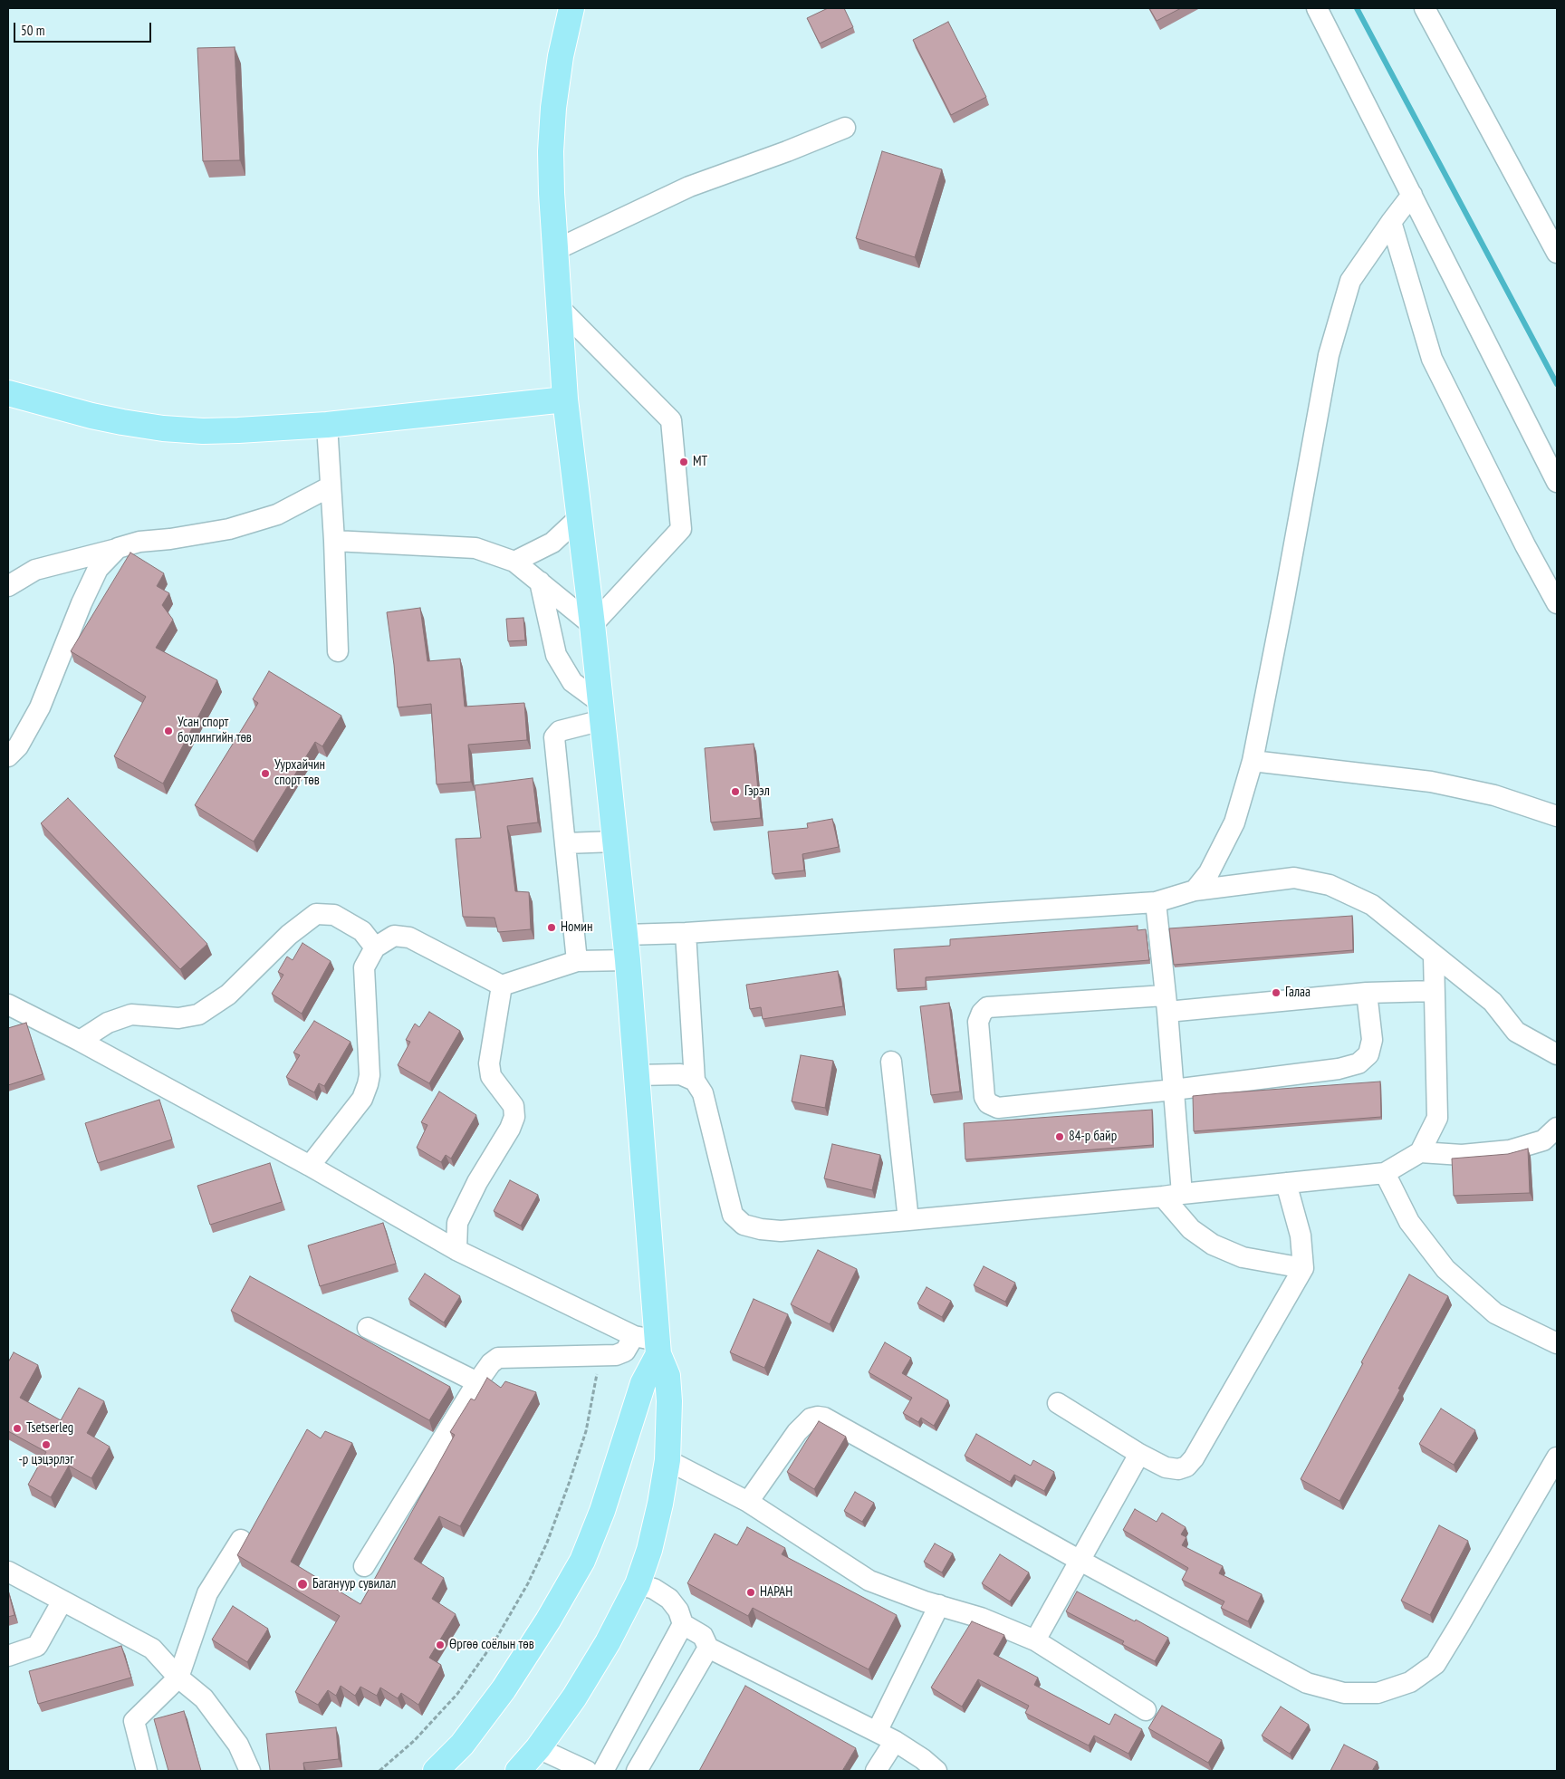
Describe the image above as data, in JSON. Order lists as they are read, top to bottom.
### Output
{
  "places": [
    "МТ",
    "Усан спорт боулингийн төв",
    "Уурхайчин спорт төв",
    "Гэрэл",
    "Номин",
    "Галаа",
    "84-р байр",
    "Tsetserleg",
    "-р цэцэрлэг",
    "Багануур сувилал",
    "НАРАН",
    "Өргөө соёлын төв"
  ],
  "scale_bar": "50 m"
}
